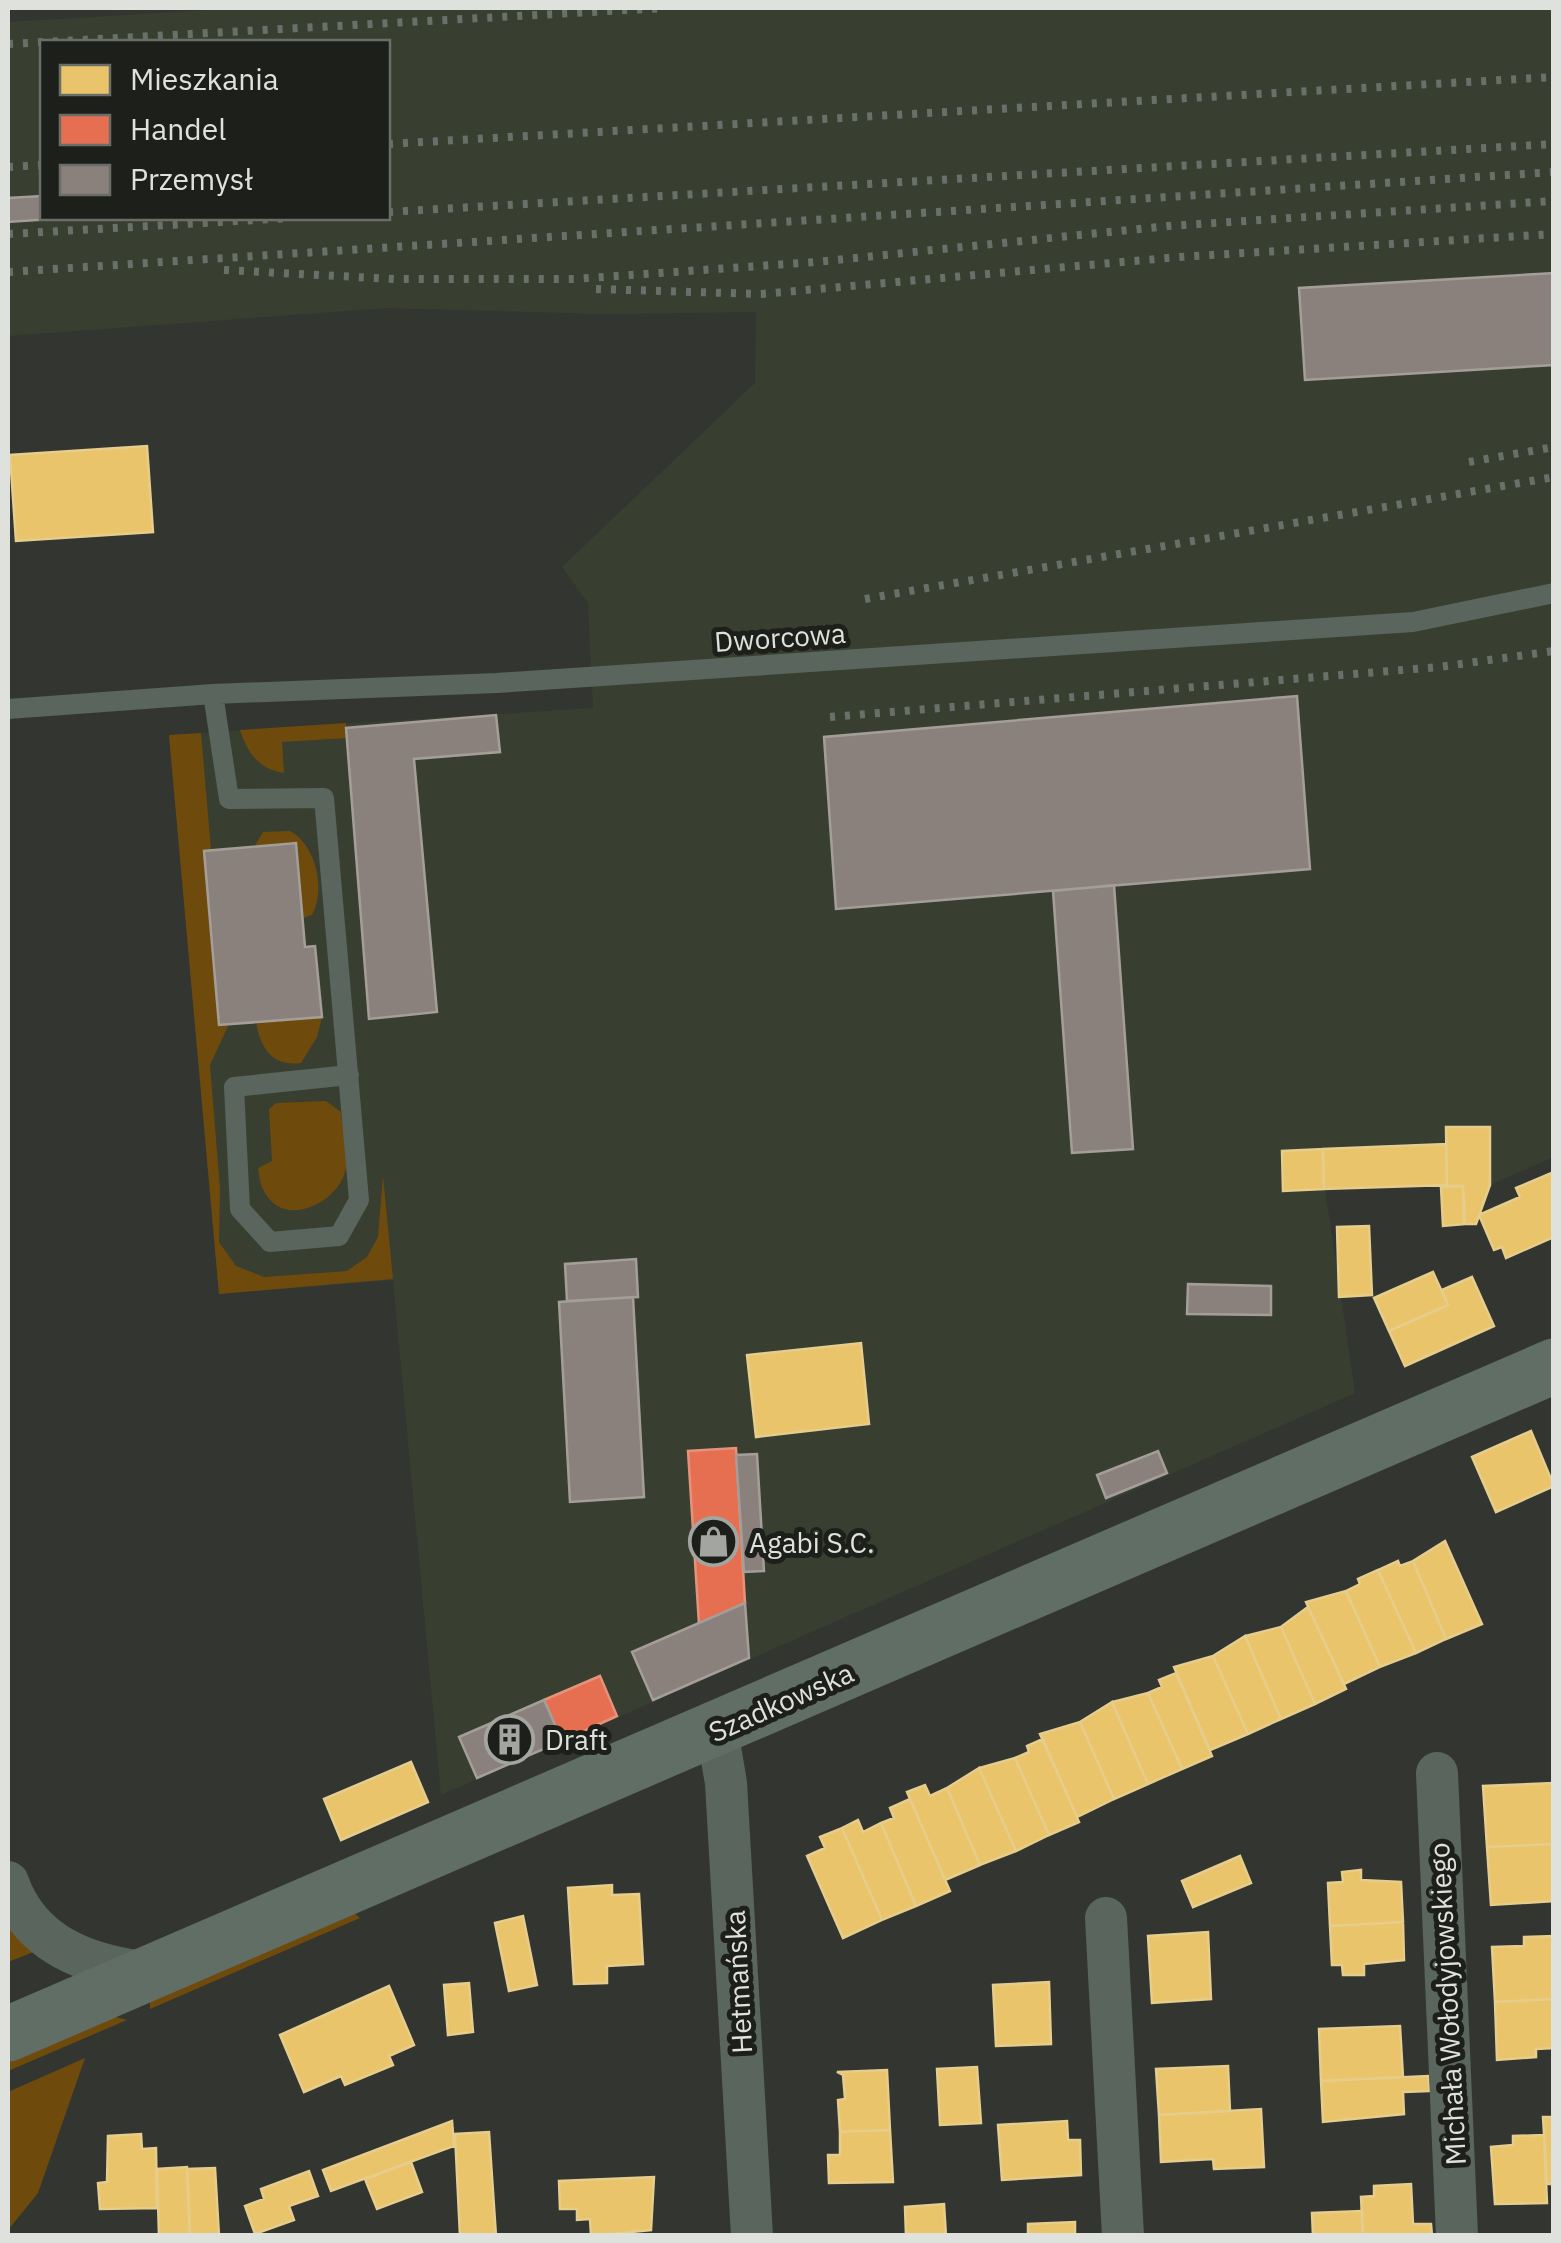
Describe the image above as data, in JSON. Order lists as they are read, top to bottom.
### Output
{
  "streets": {
    "street": ["Szadkowska", "Hetmańska", "Michała Wołodyjowskiego"],
    "lane": ["Dworcowa"]
  },
  "crossings": [
    ["Szadkowska", "Hetmańska"]
  ],
  "places": {
    "shop": ["Agabi S.C."],
    "building": ["Draft"]
  },
  "legend": ["Mieszkania", "Handel", "Przemysł"]
}
